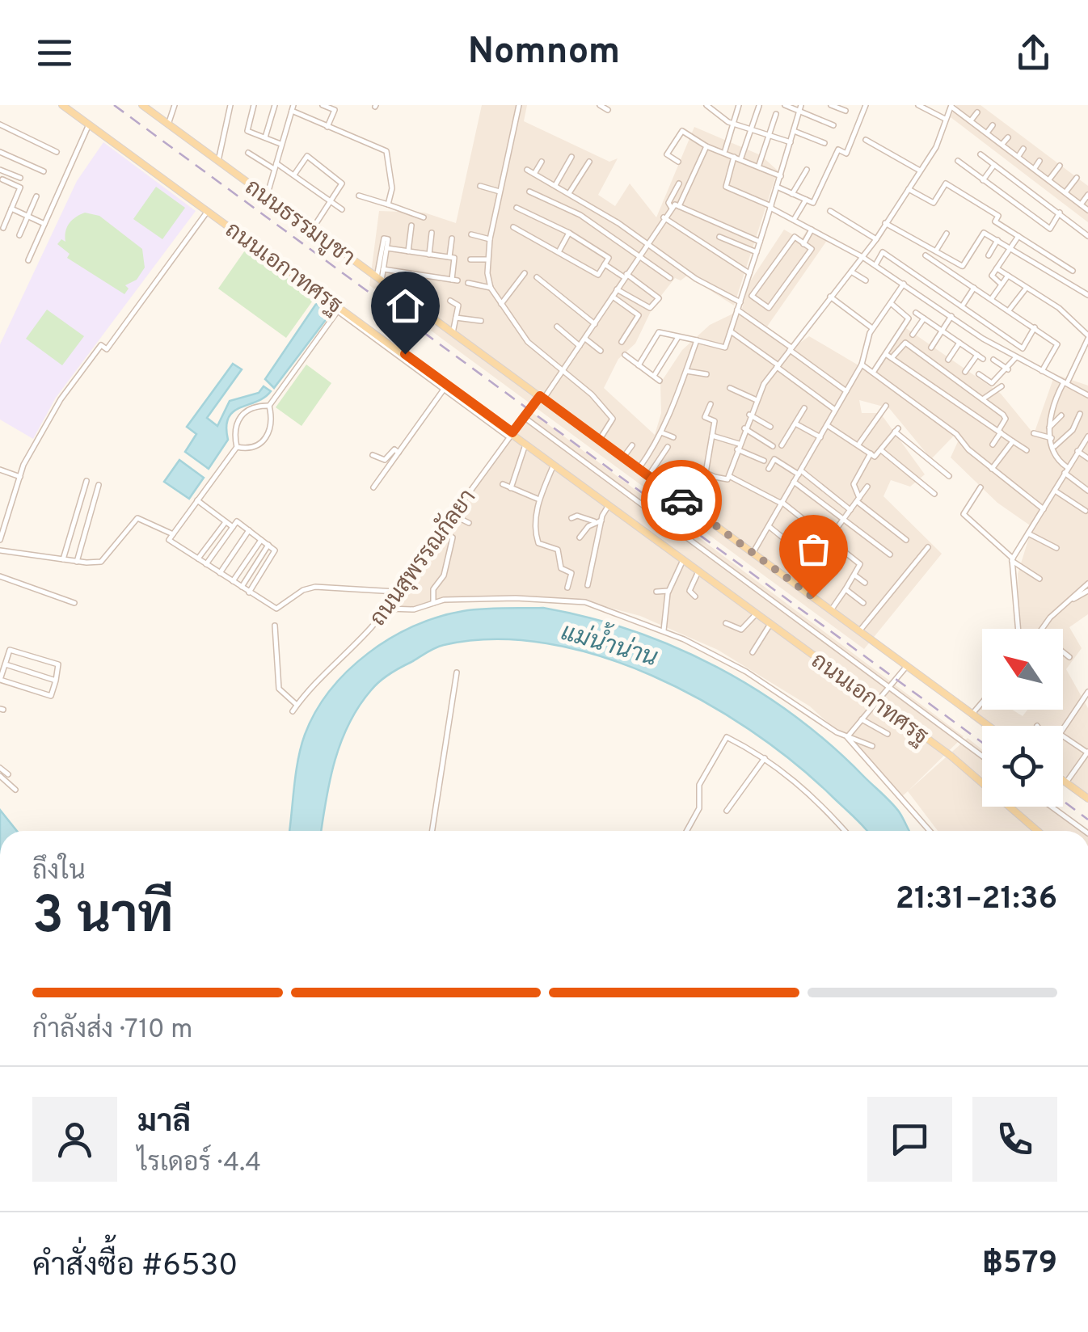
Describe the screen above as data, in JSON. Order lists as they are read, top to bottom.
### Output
{
  "streets": {
    "main road": ["ถนนธรรมบูชา", "ถนนเอกาทศรฐ"],
    "street": ["ถนนสุพรรณกัลยา"]
  },
  "crossings": [
    ["ถนนธรรมบูชา", "ถนนสุพรรณกัลยา"],
    ["ถนนเอกาทศรฐ", "ถนนสุพรรณกัลยา"]
  ],
  "water": ["แม่น้ำน่าน"],
  "north": "top left",
  "page": {
    "header": "Nomnom",
    "heading": ["3 นาที", "ถึงใน", "21:31–21:36"],
    "panel": [
      "มาลี",
      "ไรเดอร์ · 4.4",
      "คำสั่งซื้อ #6530",
      "฿579"
    ],
    "bar": "กำลังส่ง · 710 m"
  }
}
